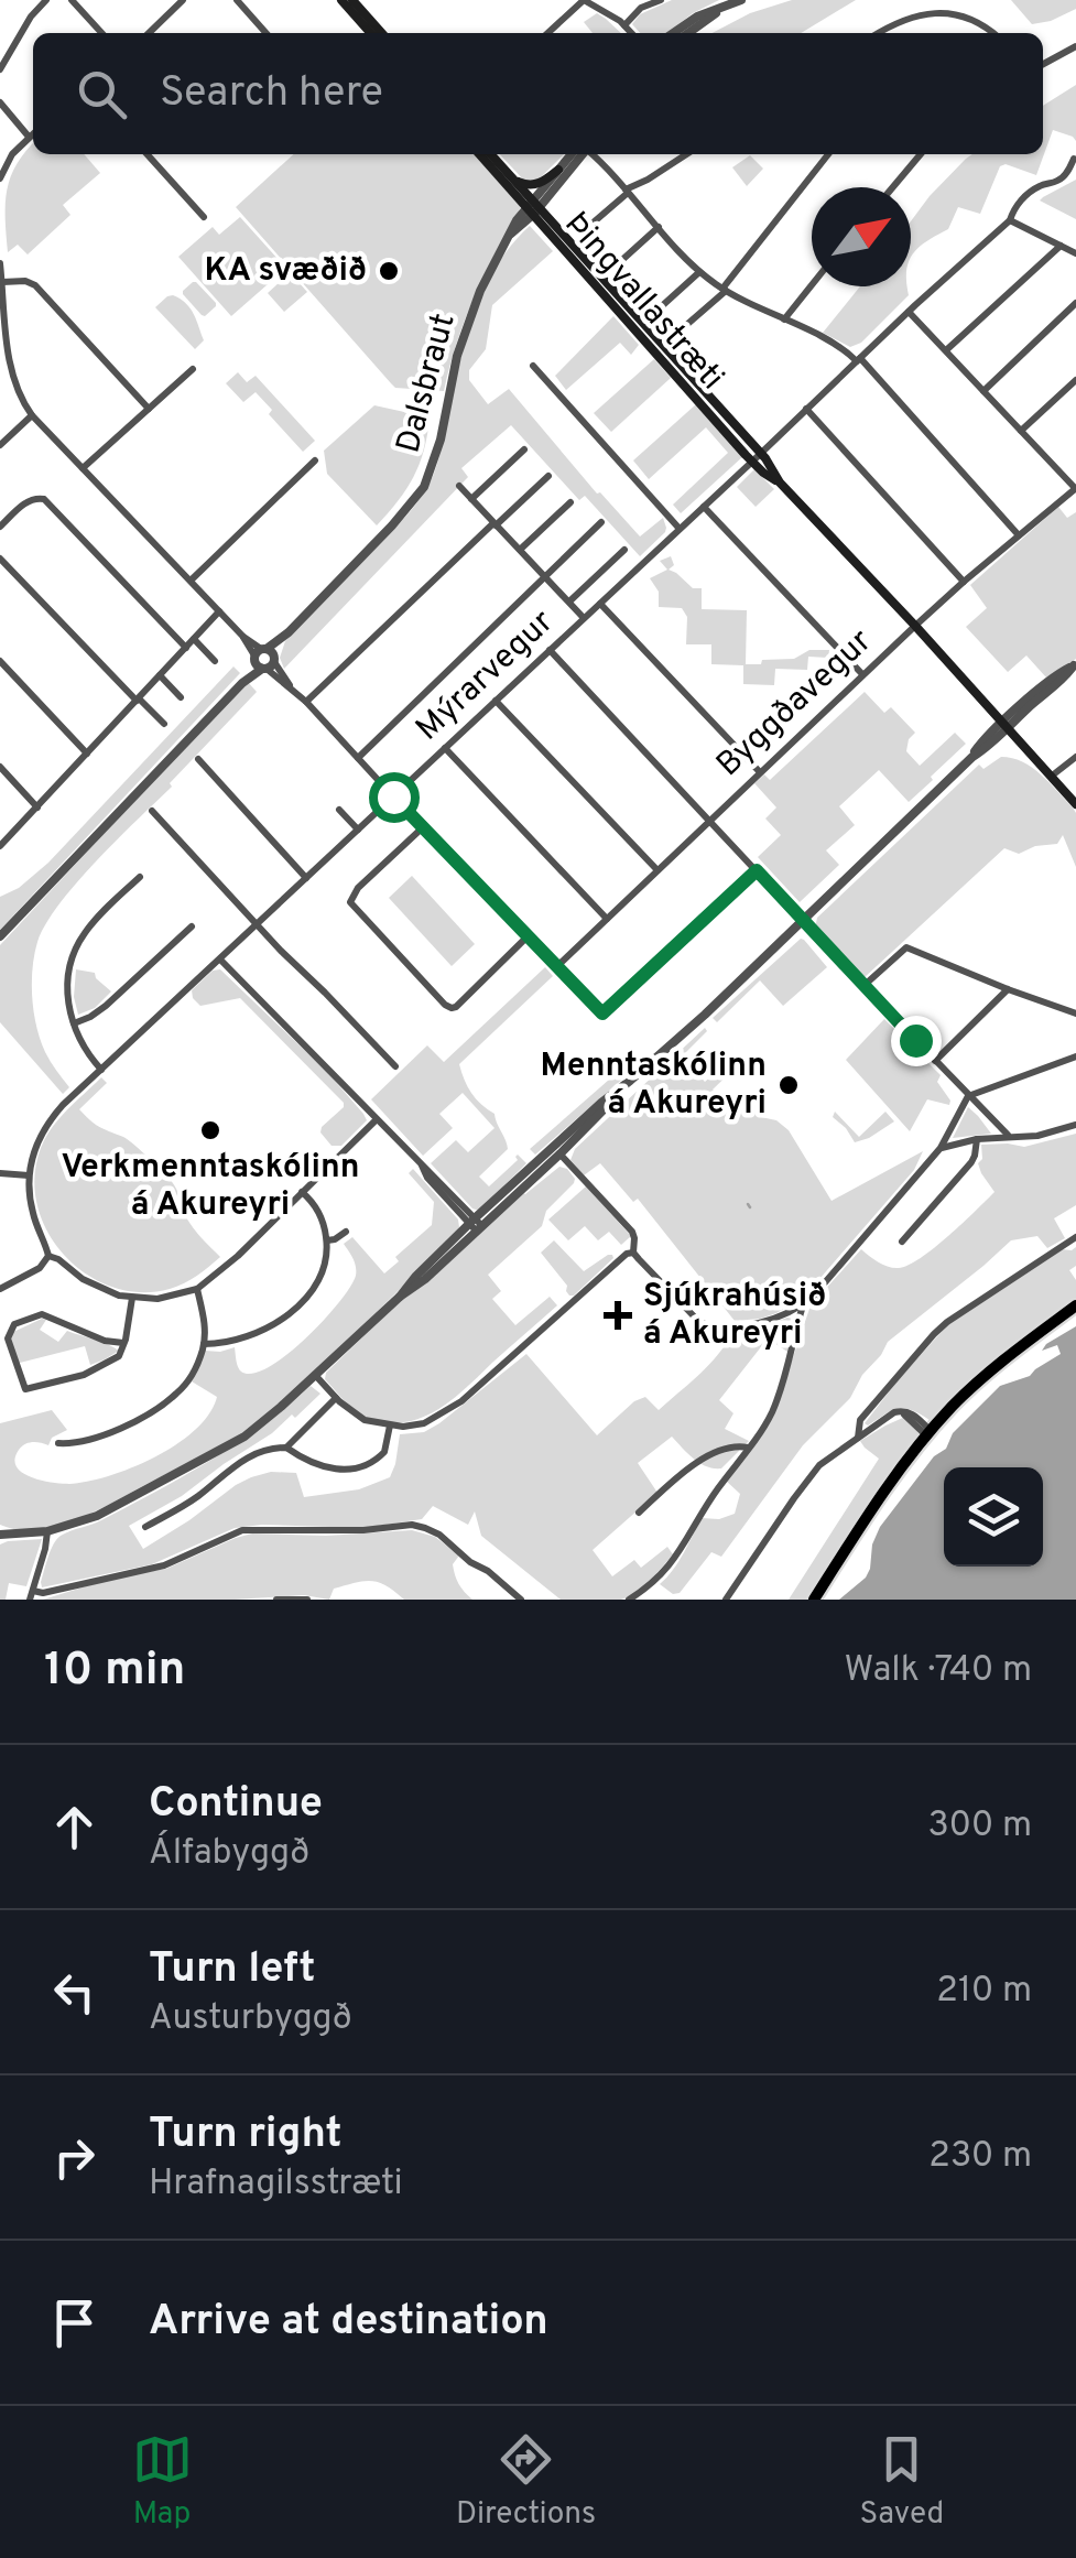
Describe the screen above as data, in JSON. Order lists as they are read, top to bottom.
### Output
{
  "streets": {
    "main road": ["Þingvallastræti"],
    "street": ["Dalsbraut", "Mýrarvegur", "Byggðavegur"]
  },
  "crossings": [
    ["Þingvallastræti", "Dalsbraut"],
    ["Þingvallastræti", "Mýrarvegur"],
    ["Þingvallastræti", "Byggðavegur"]
  ],
  "places": {
    "other": ["KA svæðið", "Menntaskólinn á Akureyri", "Verkmenntaskólinn á Akureyri"],
    "health": ["Sjúkrahúsið á Akureyri"]
  },
  "north": "top right",
  "page": {
    "search": "Search here",
    "heading": ["10 min", "Walk · 740 m"],
    "list": [
      ["Continue", "Álfabyggð", "300 m"],
      ["Turn left", "Austurbyggð", "210 m"],
      ["Turn right", "Hrafnagilsstræti", "230 m"],
      "Arrive at destination"
    ],
    "nav": ["Map", "Directions", "Saved"]
  }
}
